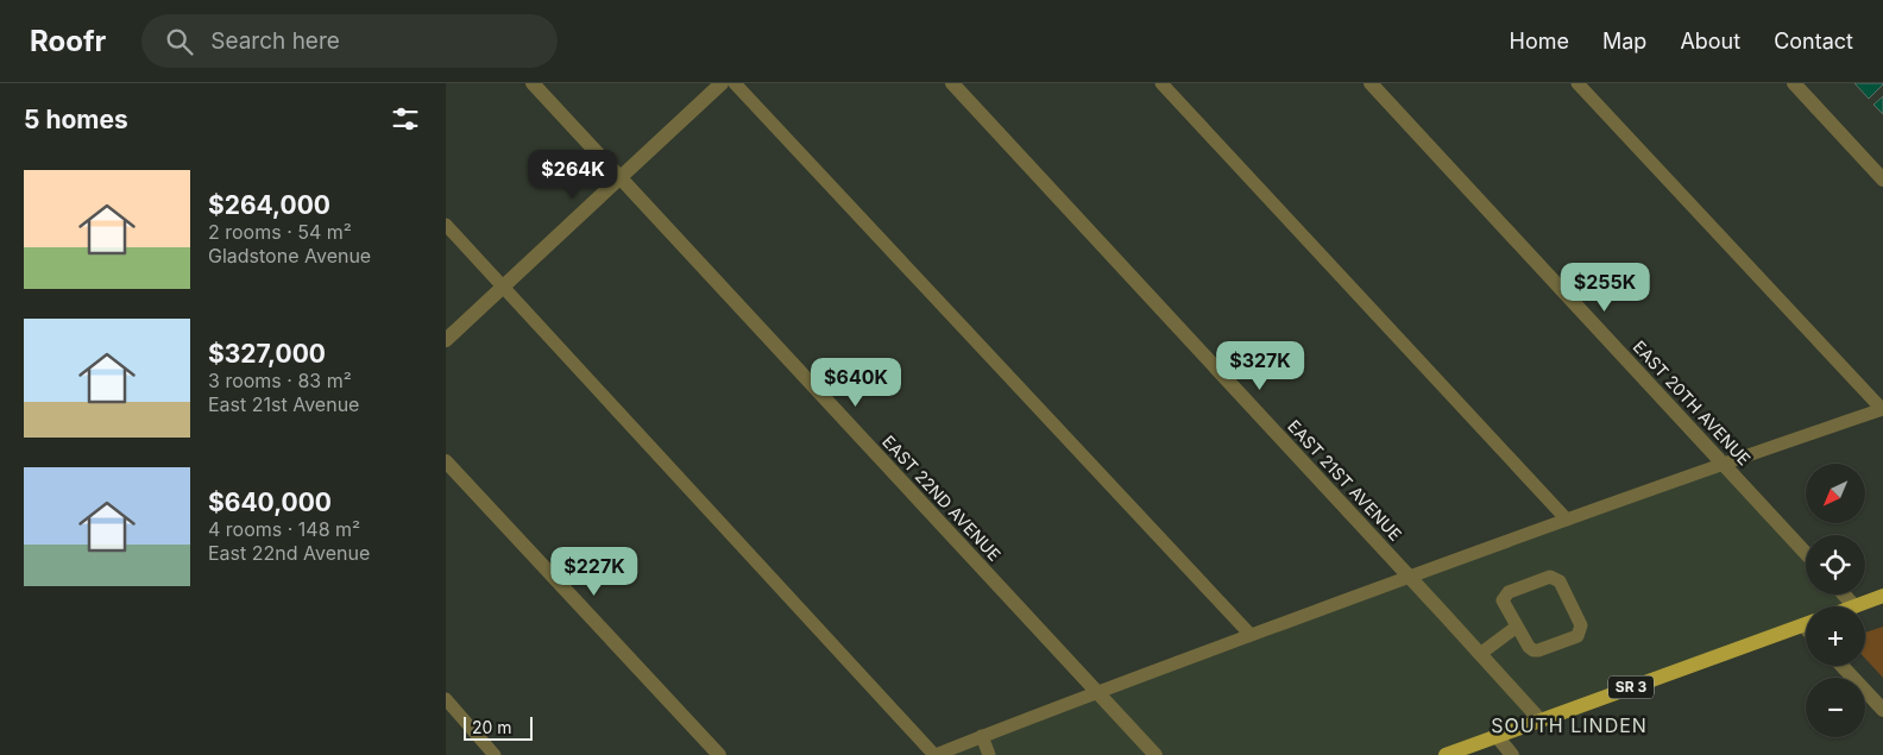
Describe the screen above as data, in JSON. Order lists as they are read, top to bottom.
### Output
{
  "streets": {
    "main road": ["SR 3"],
    "street": ["EAST 20TH AVENUE", "EAST 21ST AVENUE", "EAST 22ND AVENUE"]
  },
  "crossings": [
    ["EAST 21ST AVENUE", "SR 3"]
  ],
  "districts": ["SOUTH LINDEN"],
  "scale_bar": "20 m",
  "north": "bottom left",
  "page": {
    "header": "Roofr",
    "search": "Search here",
    "nav": [
      "Home",
      "Map",
      "About",
      "Contact"
    ],
    "heading": "5 homes",
    "price": [
      "$264K",
      "$255K",
      "$327K",
      "$640K",
      "$227K"
    ],
    "list": [
      {
        "name": "$264,000",
        "note": "2 rooms · 54 m² · Gladstone Avenue"
      },
      {
        "name": "$327,000",
        "note": "3 rooms · 83 m² · East 21st Avenue"
      },
      {
        "name": "$640,000",
        "note": "4 rooms · 148 m² · East 22nd Avenue"
      }
    ],
    "map_buttons": ["+", "−"],
    "scale": "20 m"
  }
}
